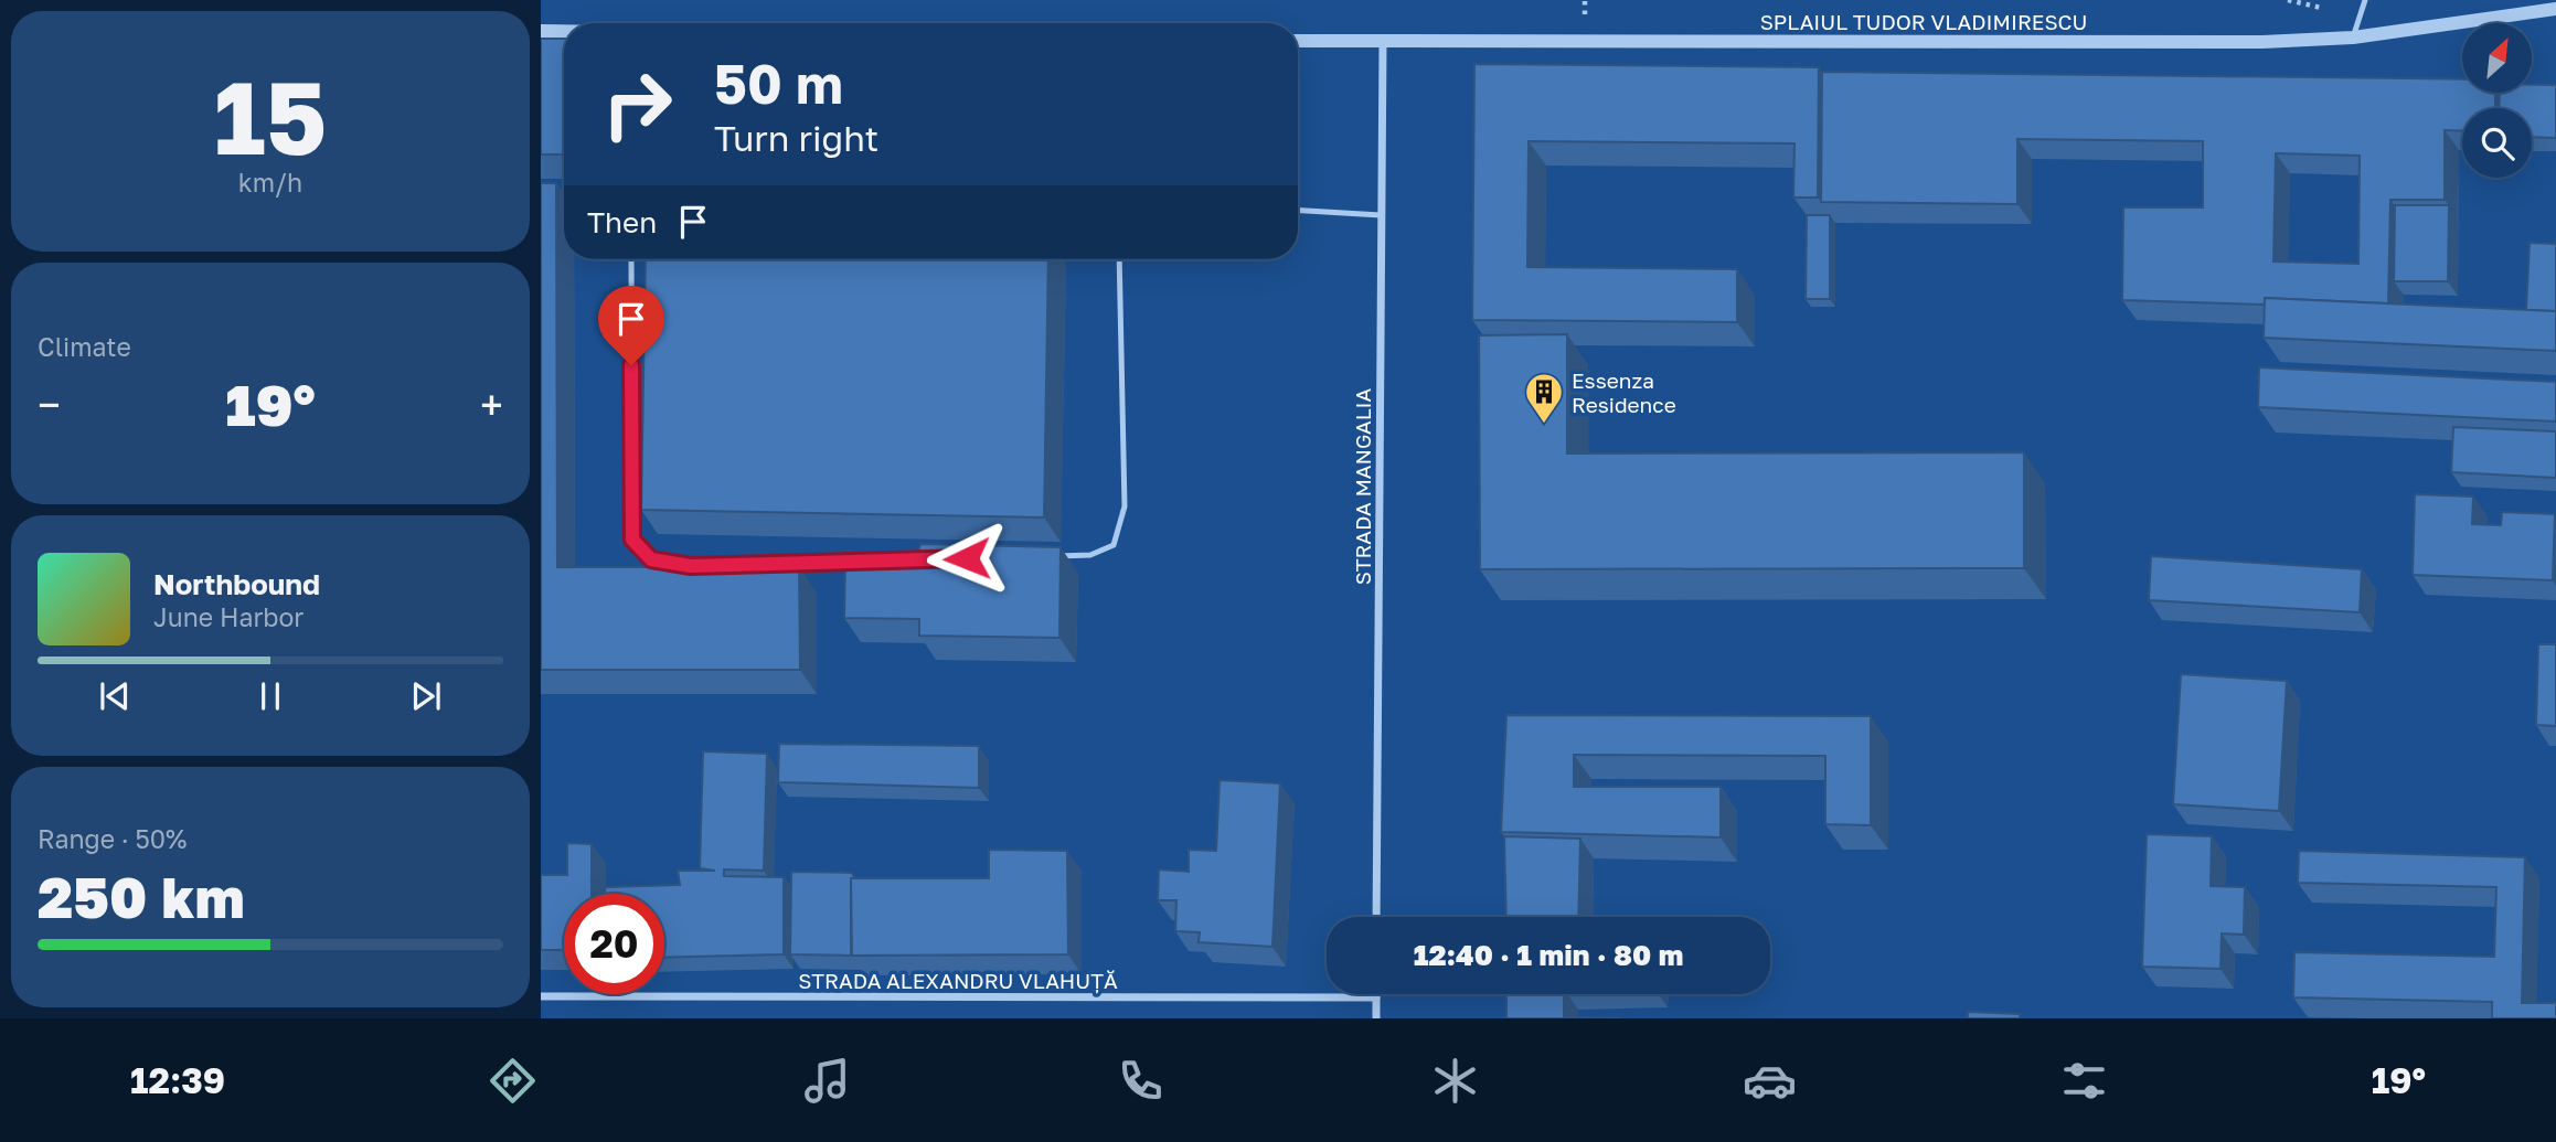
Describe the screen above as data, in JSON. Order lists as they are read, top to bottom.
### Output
{
  "streets": {
    "street": ["SPLAIUL TUDOR VLADIMIRESCU", "STRADA MANGALIA", "STRADA ALEXANDRU VLAHUȚĂ"]
  },
  "crossings": [
    ["SPLAIUL TUDOR VLADIMIRESCU", "STRADA MANGALIA"]
  ],
  "places": {
    "building": ["Essenza Residence"]
  },
  "north": "top right",
  "page": {
    "tile": [
      ["15", "km/h"],
      "Climate",
      ["Range · 50%", "250 km"]
    ],
    "turn": ["50 m", "Turn right"],
    "then": "Then",
    "heat": ["−", "19°", "+"],
    "song": ["Northbound", "June Harbor"],
    "limit": "20",
    "trip": "12:40 · 1 min · 80 m",
    "tabs": ["12:39", "19°"]
  }
}
